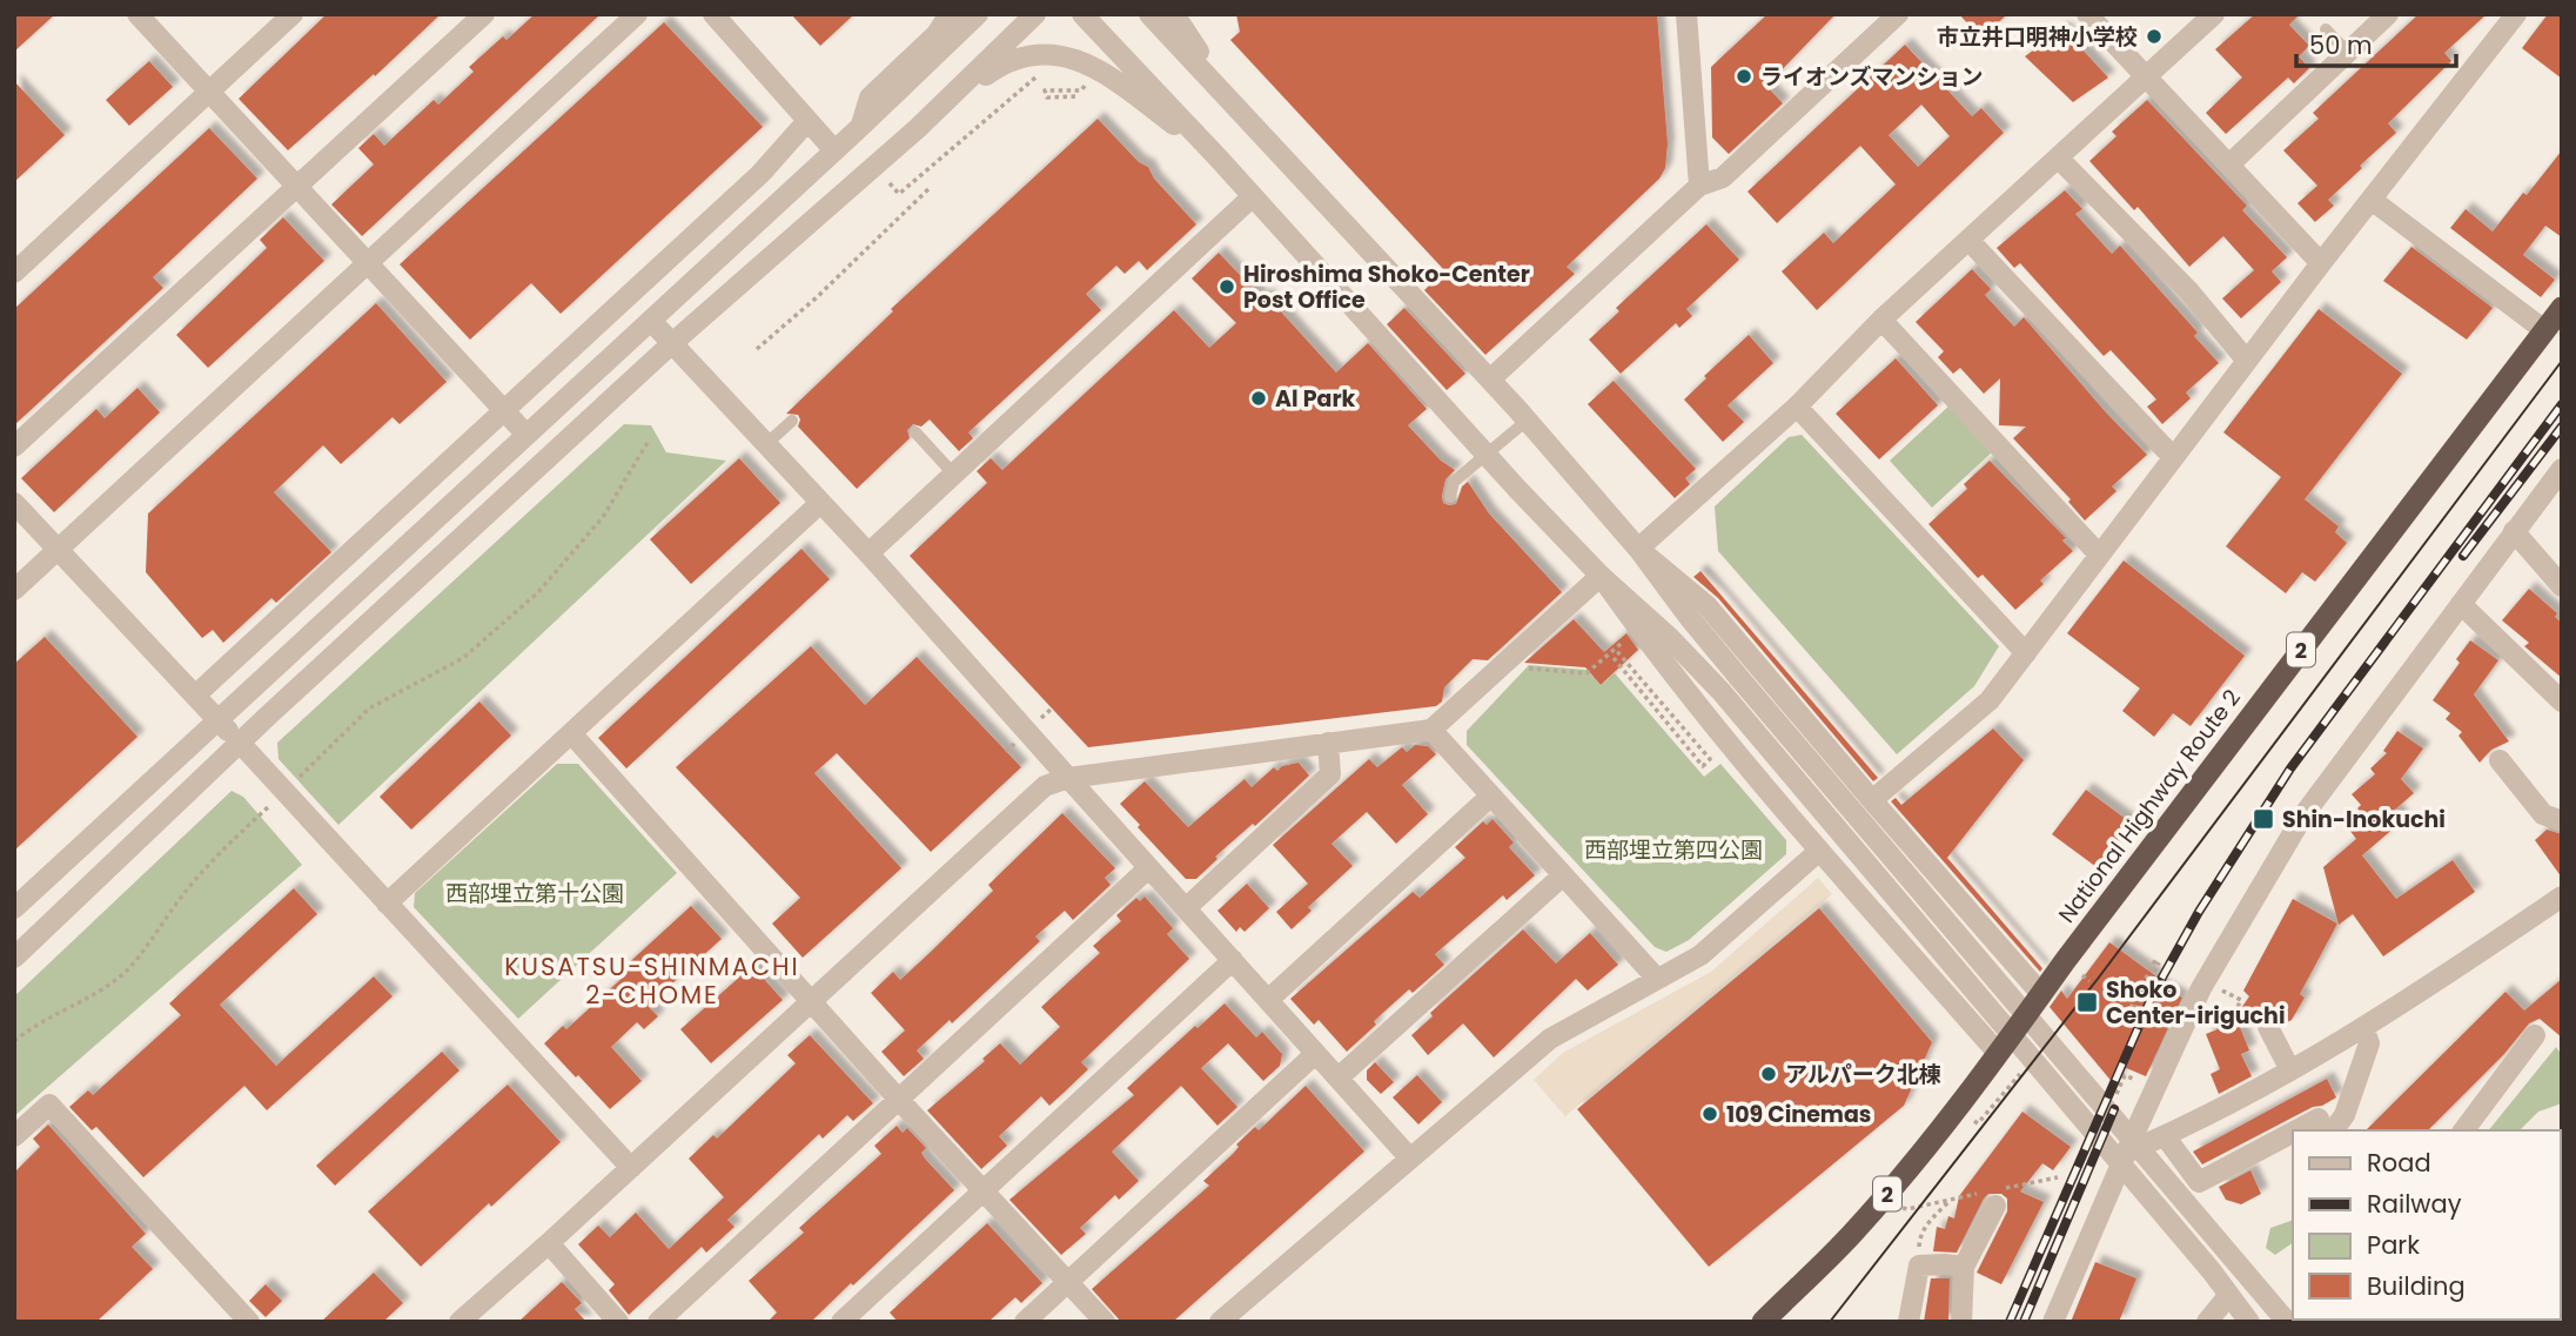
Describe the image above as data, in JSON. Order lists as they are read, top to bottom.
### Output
{
  "streets": {
    "highway": ["2", "National Highway Route 2"]
  },
  "districts": ["KUSATSU-SHINMACHI 2-CHOME"],
  "parks": ["西部埋立第四公園", "西部埋立第十公園"],
  "places": {
    "other": [
      "市立井口明神小学校",
      "ライオンズマンション",
      "Hiroshima Shoko-Center Post Office",
      "Al Park",
      "アルパーク北棟",
      "109 Cinemas"
    ],
    "transit": ["Shin-Inokuchi", "Shoko Center-iriguchi"]
  },
  "legend": [
    "Road",
    "Railway",
    "Park",
    "Building"
  ],
  "scale_bar": "50 m"
}
